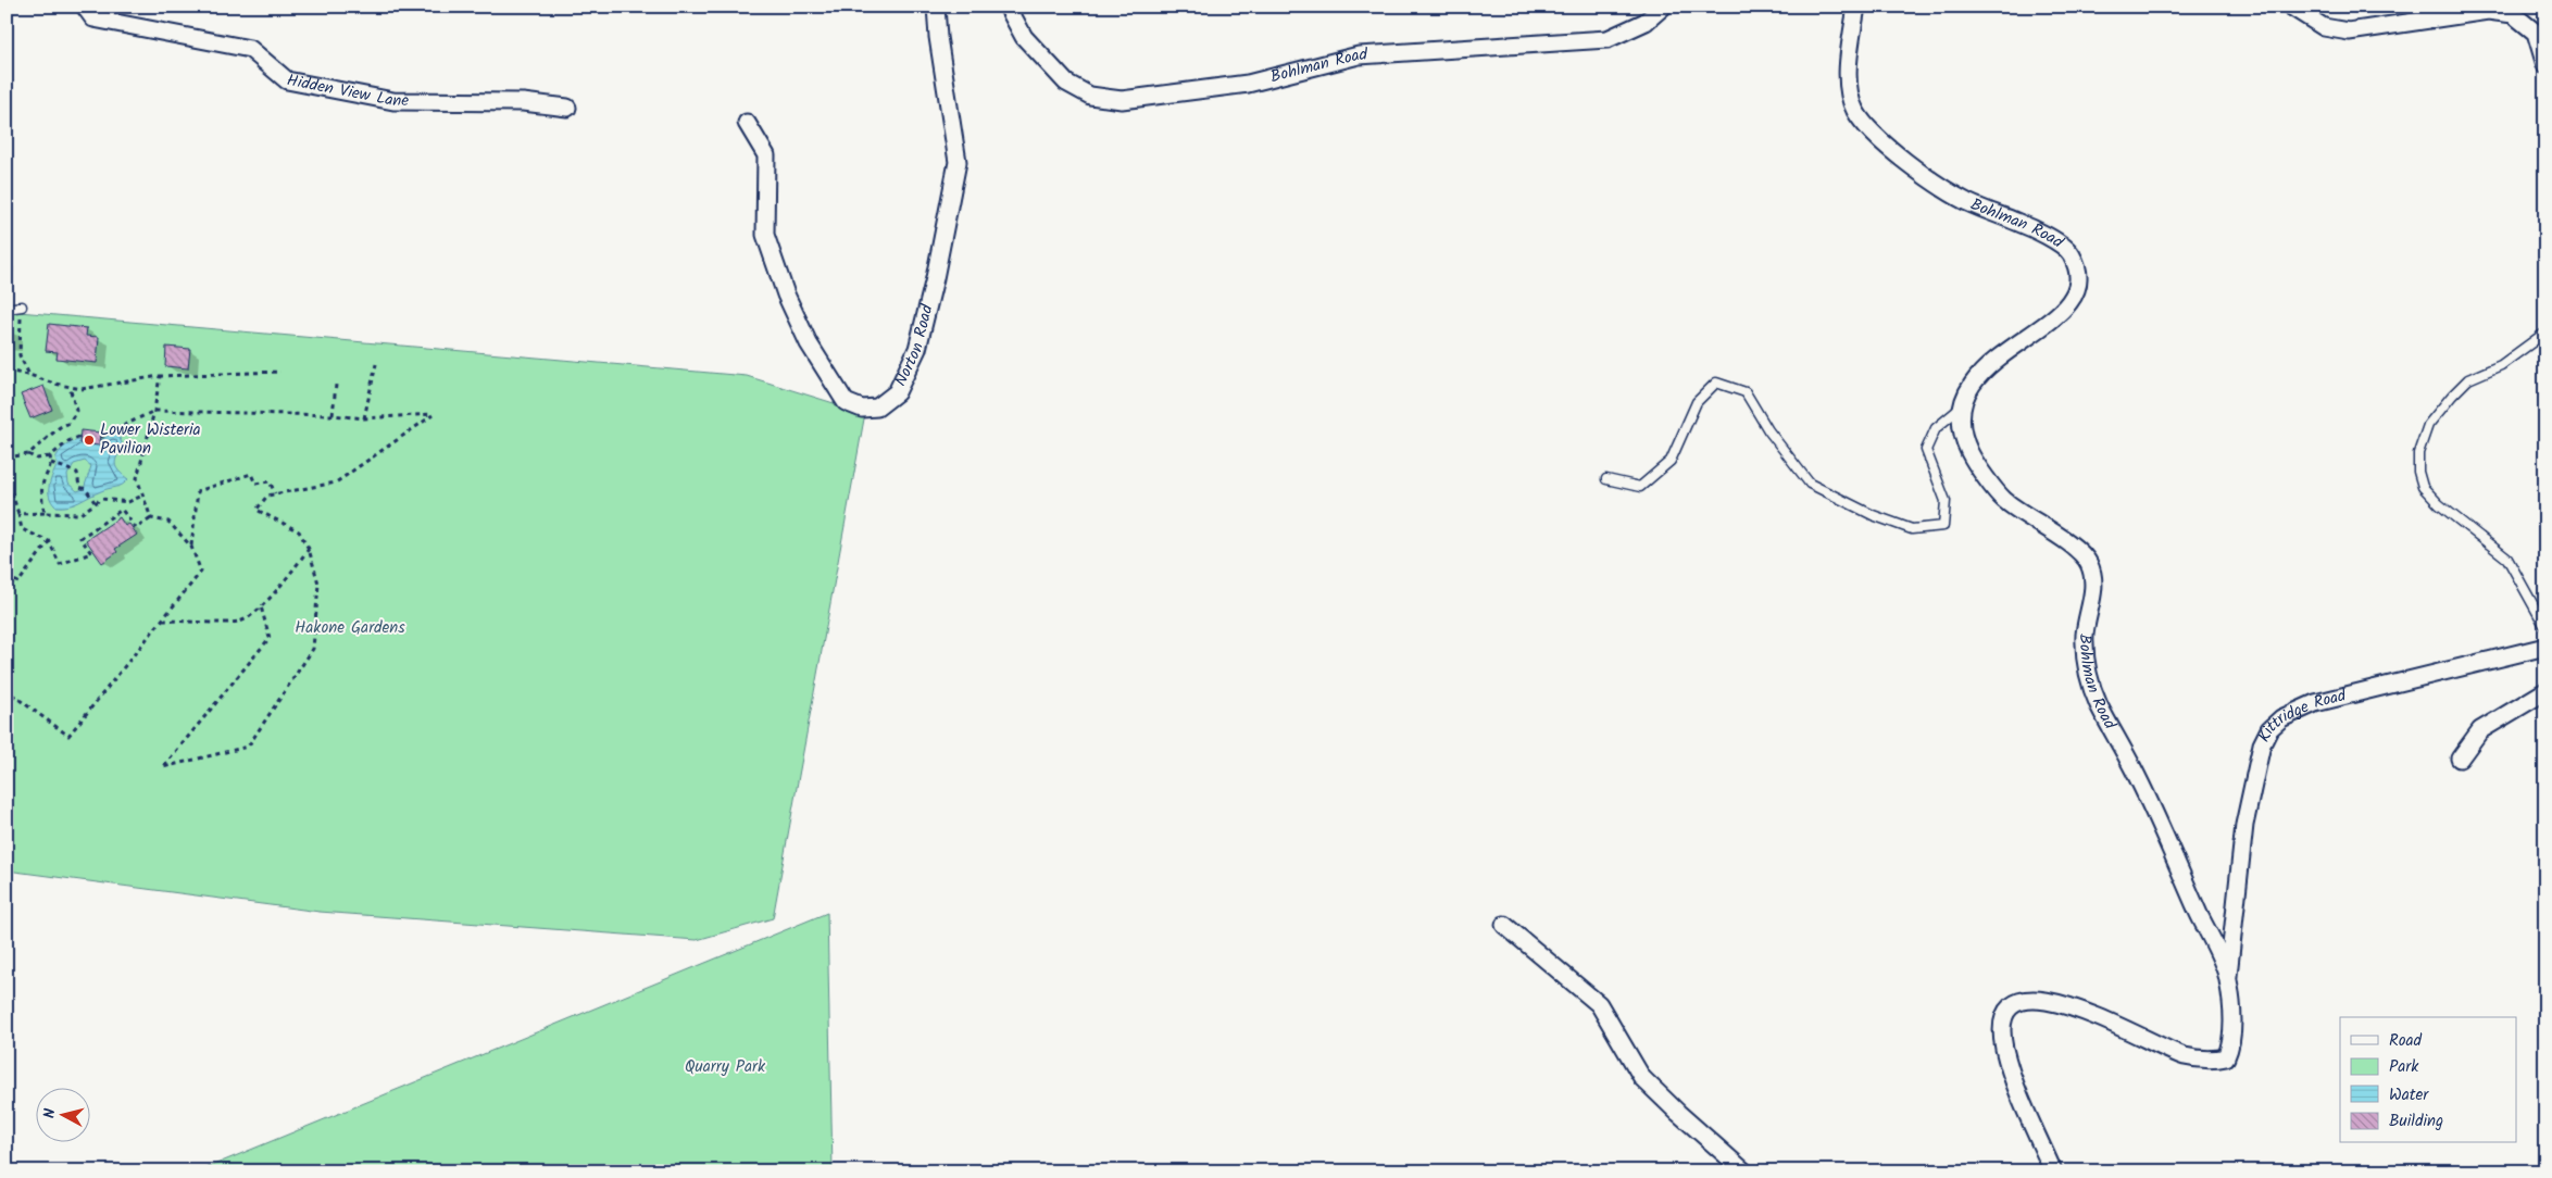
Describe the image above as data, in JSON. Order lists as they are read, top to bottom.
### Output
{
  "streets": {
    "street": [
      "Bohlman Road",
      "Hidden View Lane",
      "Norton Road",
      "Kittridge Road"
    ]
  },
  "crossings": [
    ["Bohlman Road", "Kittridge Road"]
  ],
  "parks": ["Hakone Gardens", "Quarry Park"],
  "places": ["Lower Wisteria Pavilion"],
  "legend": [
    "Road",
    "Park",
    "Water",
    "Building"
  ],
  "north": "left"
}
